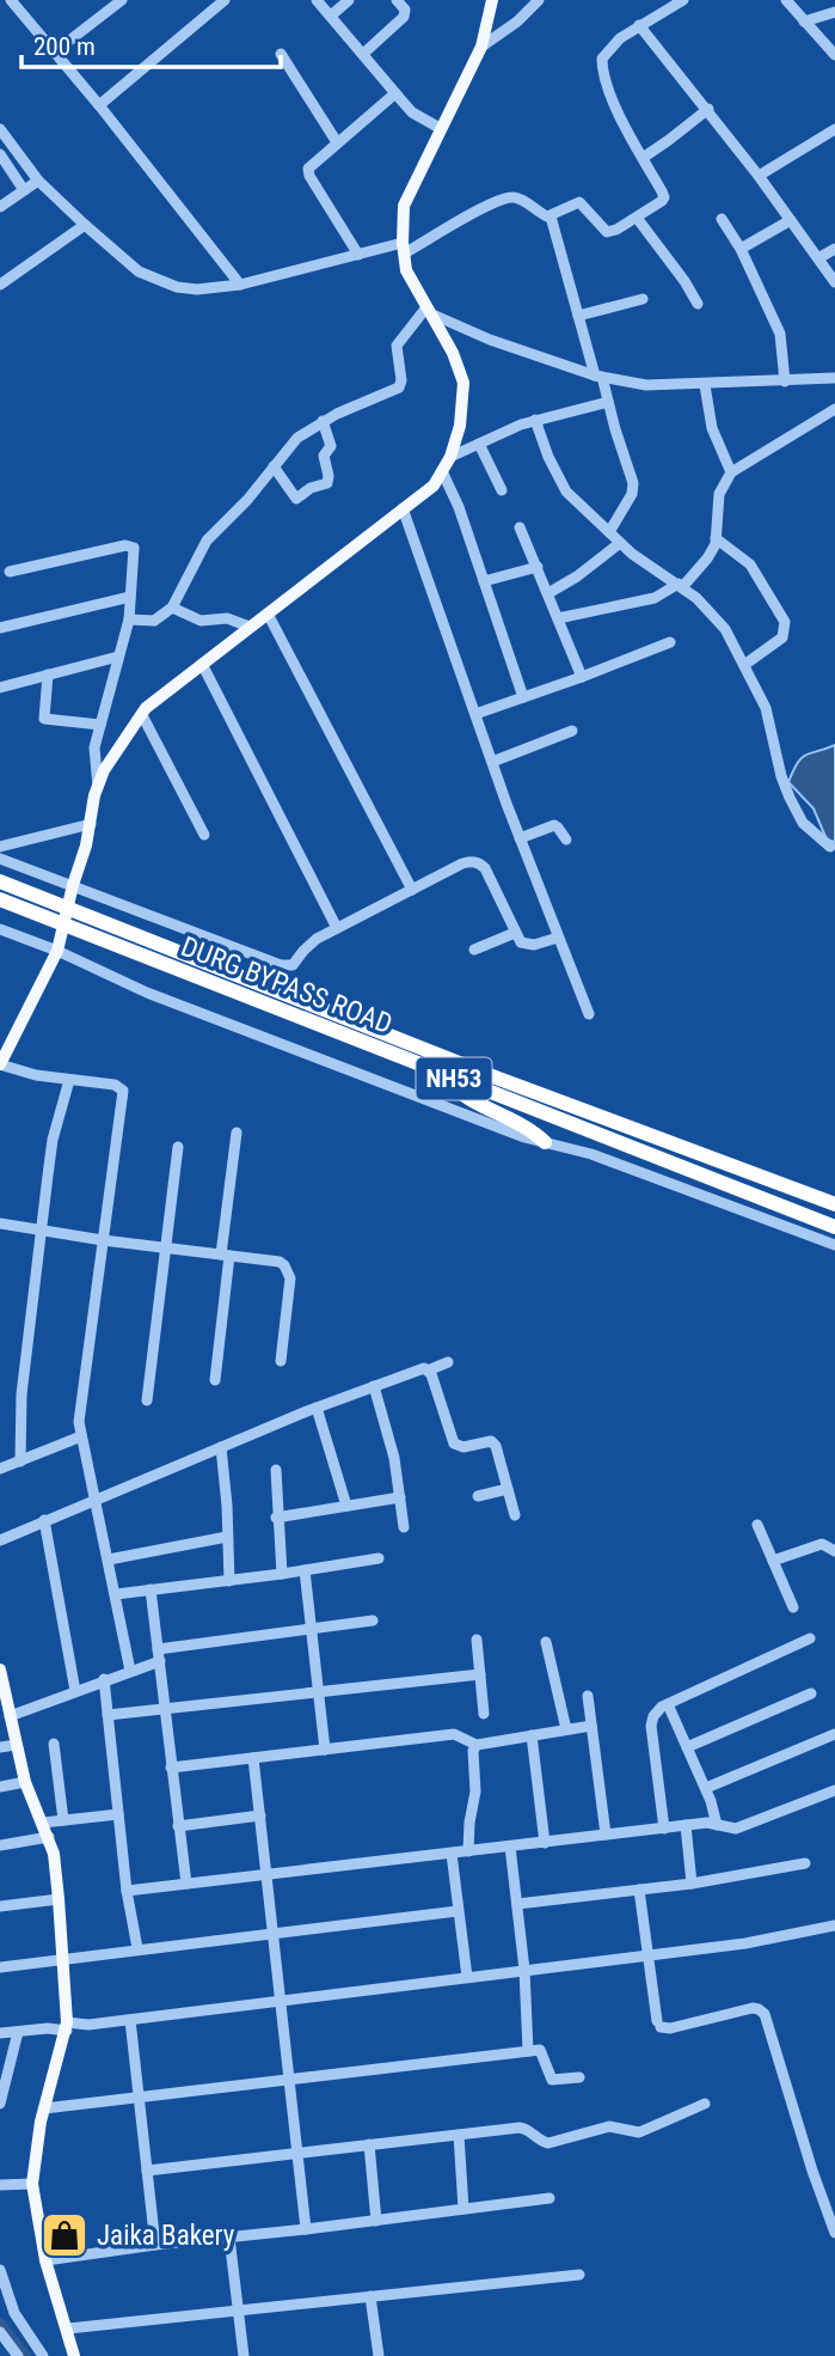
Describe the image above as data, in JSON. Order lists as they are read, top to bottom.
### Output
{
  "streets": {
    "highway": ["DURG BYPASS ROAD", "NH53"]
  },
  "places": {
    "shop": ["Jaika Bakery"]
  },
  "scale_bar": "200 m"
}
